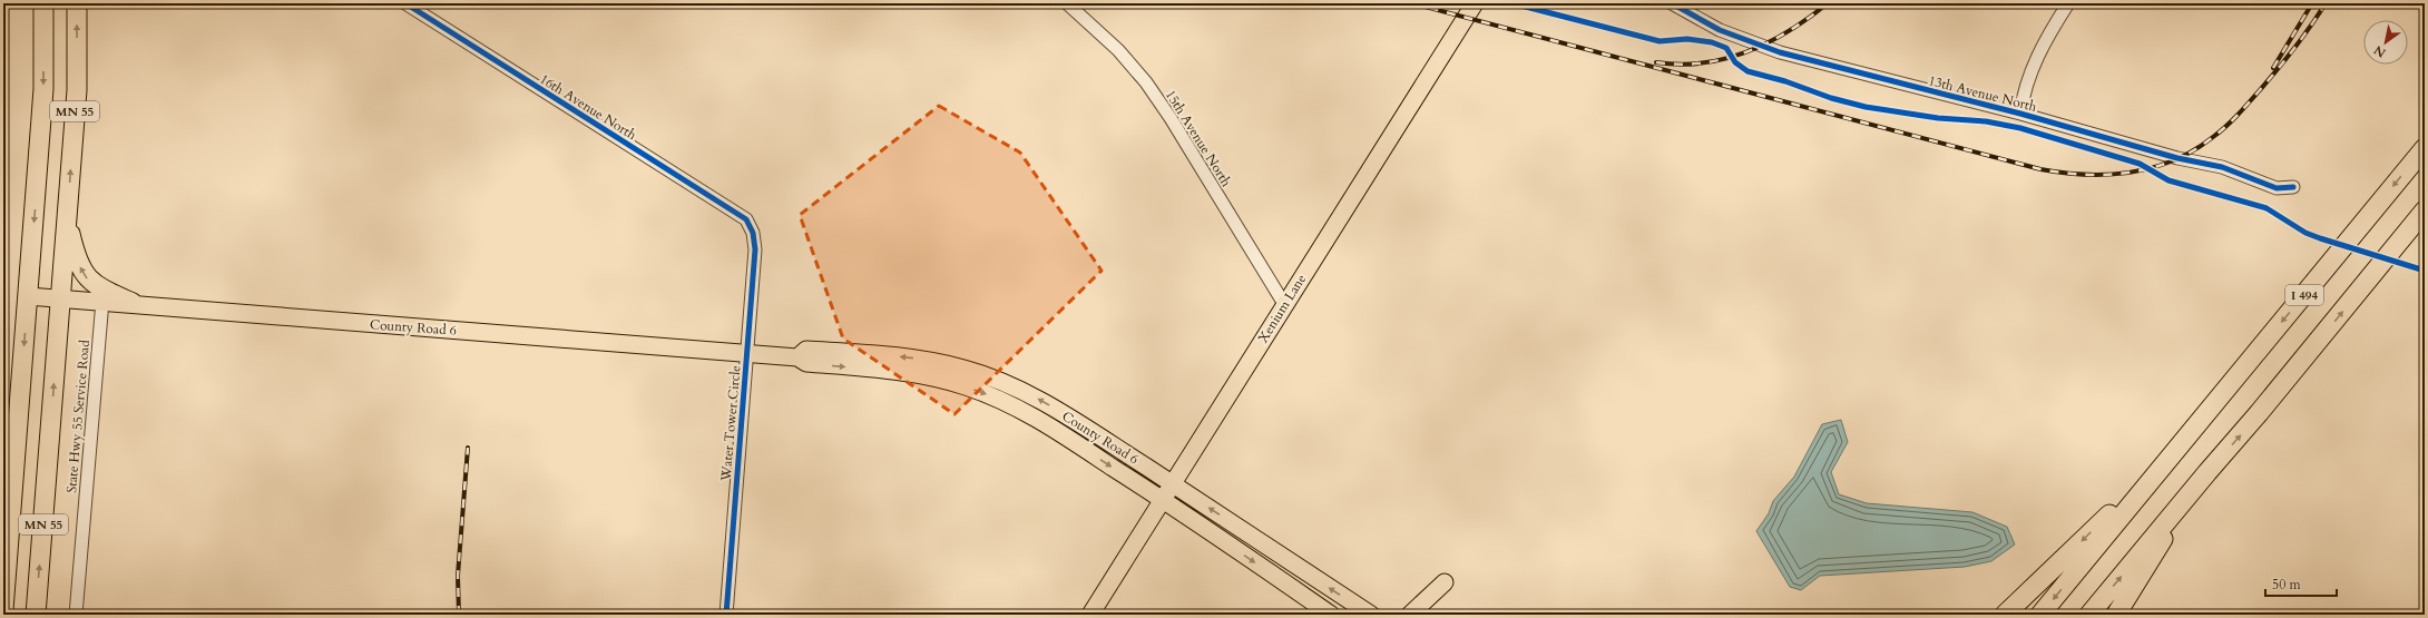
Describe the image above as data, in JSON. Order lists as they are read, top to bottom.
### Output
{
  "streets": {
    "highway": ["MN 55", "I 494"],
    "main road": ["Xenium Lane", "County Road 6"],
    "street": [
      "13th Avenue North",
      "16th Avenue North",
      "15th Avenue North",
      "State Hwy 55 Service Road",
      "Water Tower Circle"
    ]
  },
  "crossings": [
    ["16th Avenue North", "Water Tower Circle"],
    ["MN 55", "County Road 6"],
    ["15th Avenue North", "Xenium Lane"],
    ["Xenium Lane", "County Road 6"],
    ["County Road 6", "State Hwy 55 Service Road"],
    ["County Road 6", "Water Tower Circle"]
  ],
  "scale_bar": "50 m",
  "north": "bottom left"
}
